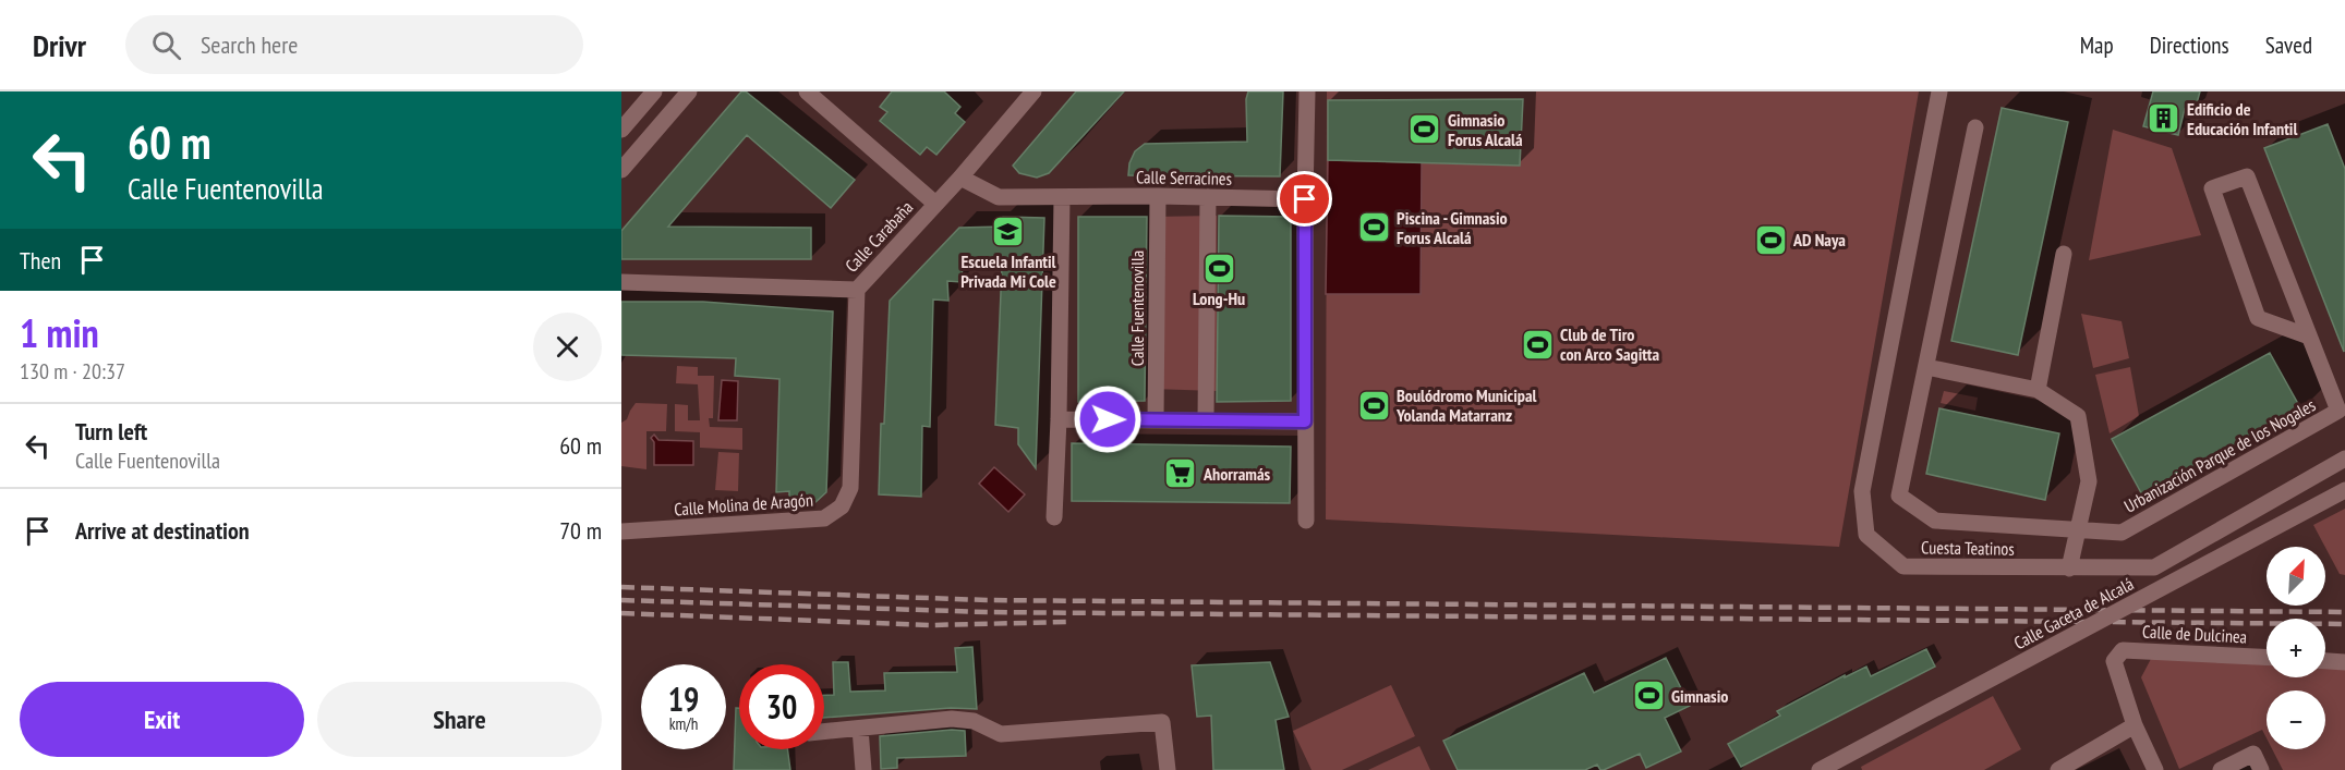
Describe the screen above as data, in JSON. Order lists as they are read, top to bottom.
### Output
{
  "streets": {
    "street": [
      "Calle Serracines",
      "Calle Carabaña",
      "Calle Fuentenovilla",
      "Urbanización Parque de los Nogales",
      "Calle Molina de Aragón",
      "Cuesta Teatinos",
      "Calle Gaceta de Alcalá",
      "Calle de Dulcinea"
    ]
  },
  "crossings": [
    ["Calle Serracines", "Calle Carabaña"],
    ["Calle Serracines", "Calle Fuentenovilla"],
    ["Calle Carabaña", "Calle Molina de Aragón"]
  ],
  "places": {
    "building": ["Edificio de Educación Infantil"],
    "sports": [
      "Gimnasio Forus Alcalá",
      "Piscina - Gimnasio Forus Alcalá",
      "AD Naya",
      "Long-Hu",
      "Club de Tiro con Arco Sagitta",
      "Boulódromo Municipal Yolanda Matarranz",
      "Gimnasio"
    ],
    "school or university": ["Escuela Infantil Privada Mi Cole"],
    "supermarket": ["Ahorramás"]
  },
  "north": "top right",
  "page": {
    "header": "Drivr",
    "search": "Search here",
    "nav": ["Map", "Directions", "Saved"],
    "turn": ["60 m", "Calle Fuentenovilla"],
    "then": "Then",
    "heading": ["1 min", "130 m · 20:37"],
    "list": [
      {
        "name": "Turn left",
        "note": "Calle Fuentenovilla",
        "value": "60 m"
      },
      {
        "name": "Arrive at destination",
        "value": "70 m"
      }
    ],
    "map_buttons": ["+", "−"],
    "speed": "19 km/h",
    "limit": "30",
    "buttons": ["Exit", "Share"]
  }
}
